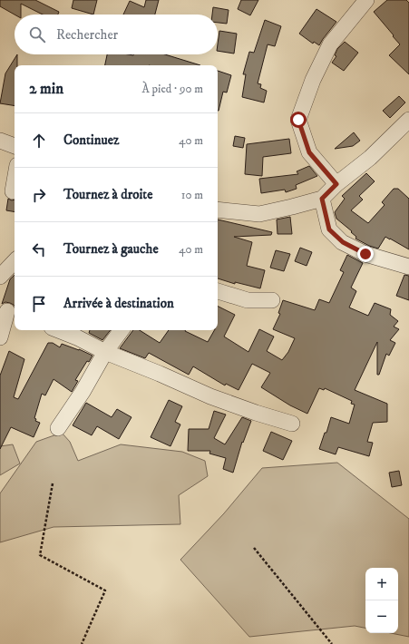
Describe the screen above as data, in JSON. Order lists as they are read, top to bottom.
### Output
{
  "page": {
    "search": "Rechercher",
    "heading": ["2 min", "À pied · 90 m"],
    "list": [
      ["Continuez", "40 m"],
      ["Tournez à droite", "10 m"],
      ["Tournez à gauche", "40 m"],
      "Arrivée à destination"
    ],
    "map_buttons": ["+", "−"]
  }
}
